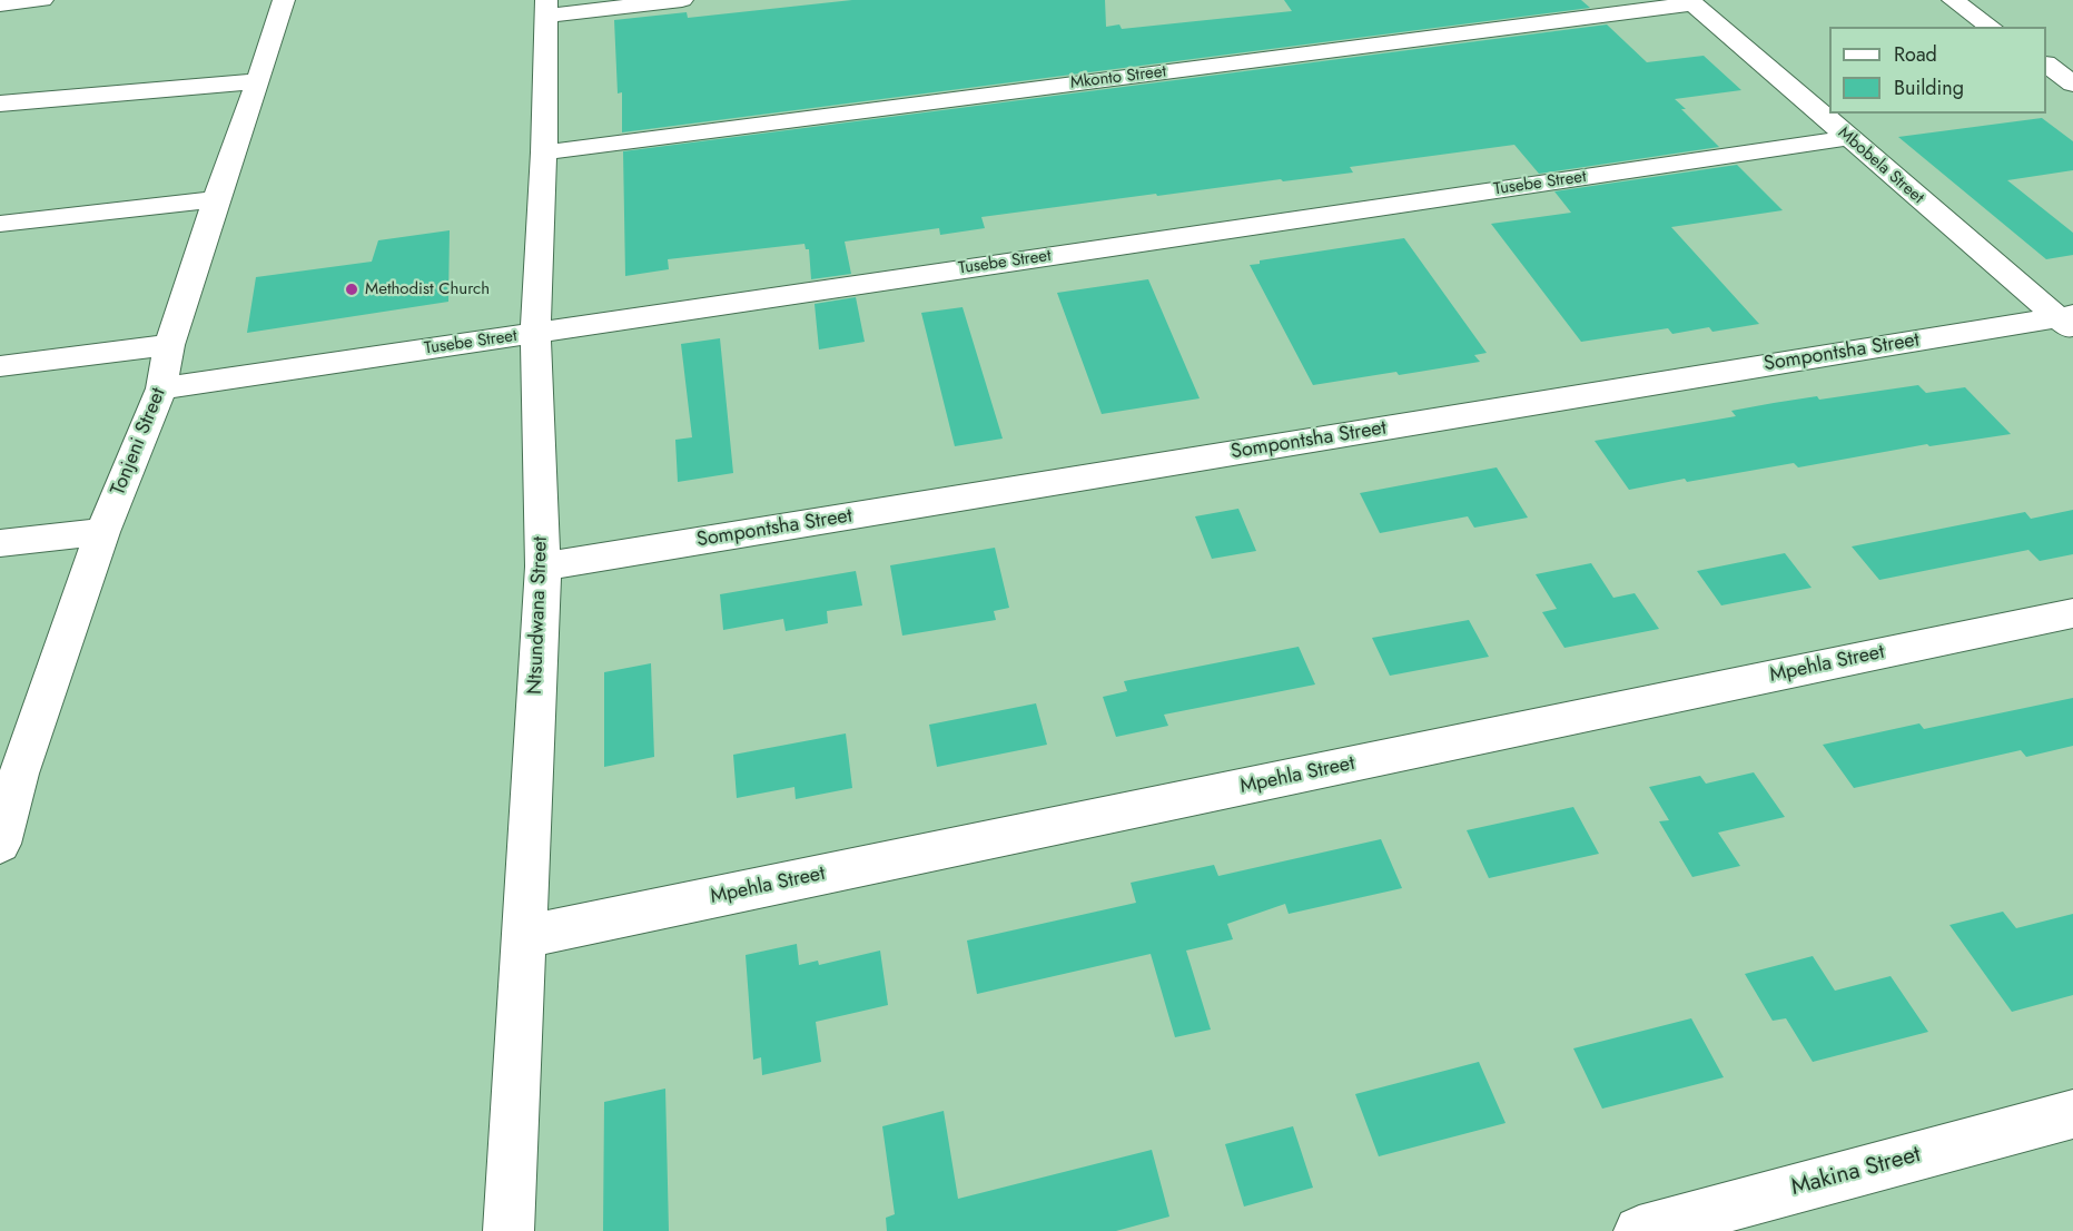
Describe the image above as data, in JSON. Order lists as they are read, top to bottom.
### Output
{
  "streets": {
    "street": [
      "Mkonto Street",
      "Mbobela Street",
      "Tusebe Street",
      "Sompontsha Street",
      "Tonjeni Street",
      "Ntsundwana Street",
      "Mpehla Street",
      "Makina Street"
    ]
  },
  "crossings": [
    ["Mkonto Street", "Mbobela Street"],
    ["Mkonto Street", "Ntsundwana Street"],
    ["Mbobela Street", "Tusebe Street"],
    ["Mbobela Street", "Sompontsha Street"],
    ["Tusebe Street", "Tonjeni Street"],
    ["Tusebe Street", "Ntsundwana Street"],
    ["Sompontsha Street", "Ntsundwana Street"],
    ["Ntsundwana Street", "Mpehla Street"]
  ],
  "places": ["Methodist Church"],
  "legend": ["Road", "Building"]
}
